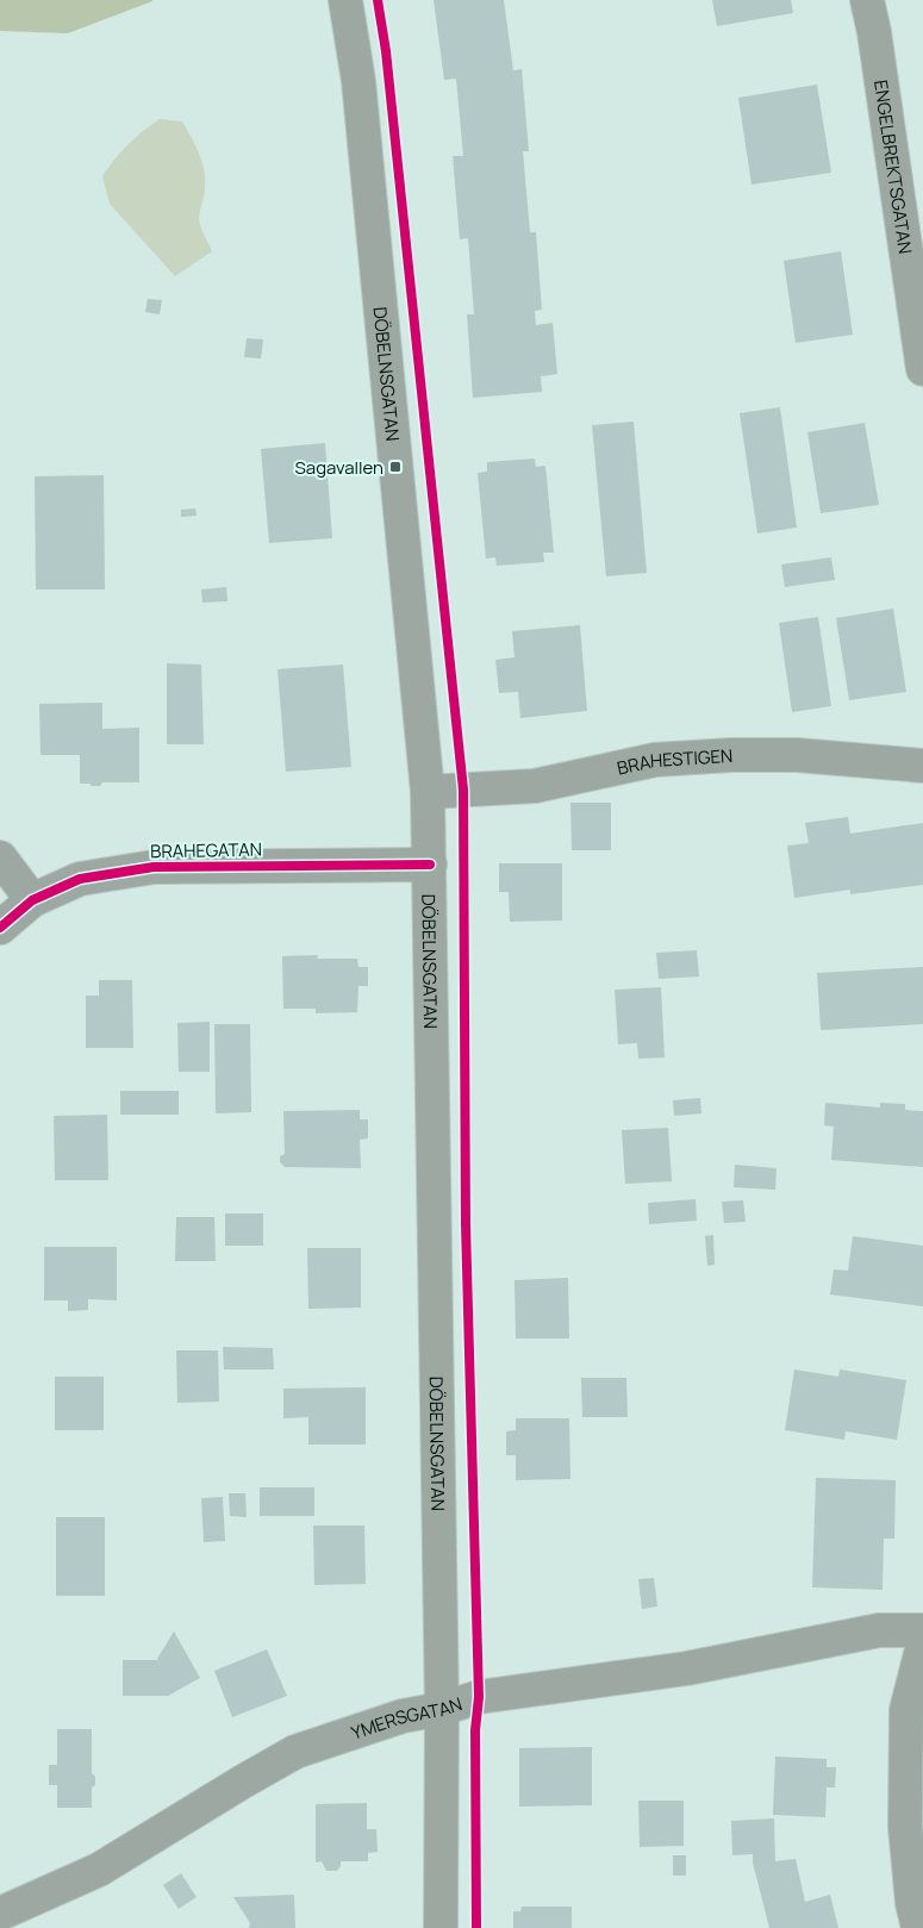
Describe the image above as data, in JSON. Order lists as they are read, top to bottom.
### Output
{
  "streets": {
    "street": [
      "ENGELBREKTSGATAN",
      "DÖBELNSGATAN",
      "BRAHESTIGEN",
      "BRAHEGATAN",
      "YMERSGATAN"
    ]
  },
  "crossings": [
    ["DÖBELNSGATAN", "BRAHESTIGEN"],
    ["DÖBELNSGATAN", "BRAHEGATAN"],
    ["DÖBELNSGATAN", "YMERSGATAN"]
  ],
  "places": {
    "transit": ["Sagavallen"]
  }
}
